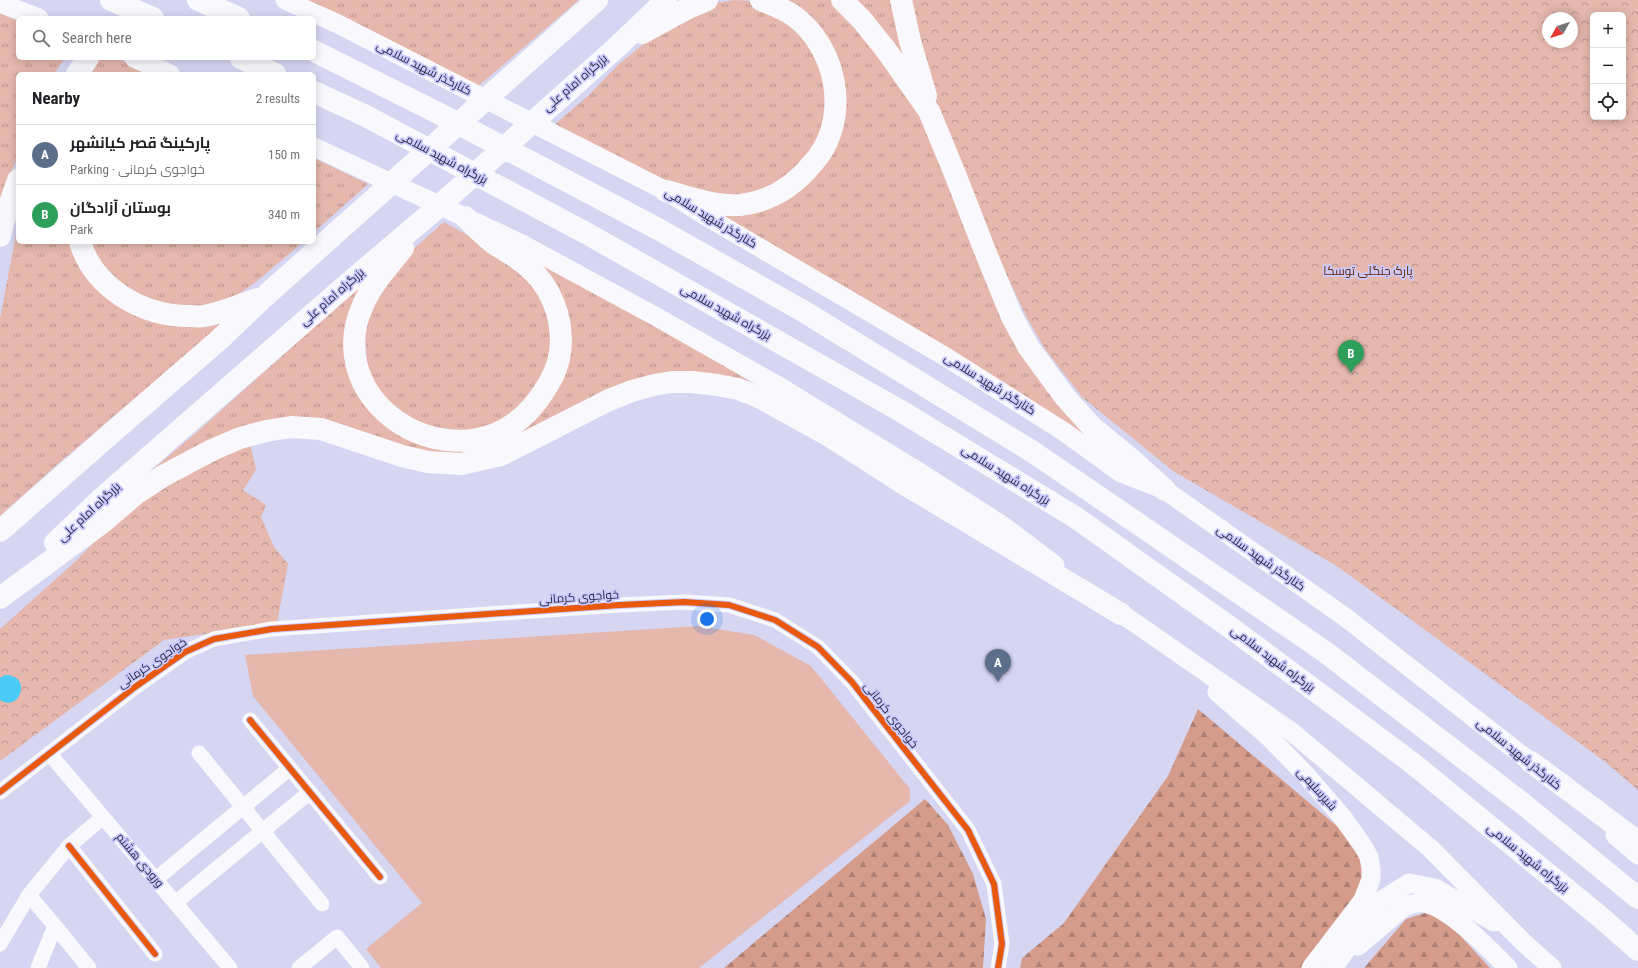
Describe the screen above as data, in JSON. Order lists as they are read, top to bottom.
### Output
{
  "streets": {
    "highway": ["بزرگراه امام علی", "بزرگراه شهید سلامی"],
    "main road": ["کنارگذر شهید سلامی", "شیرسلیمی"],
    "street": ["خواجوی کرمانی", "ورودی هشتم"]
  },
  "crossings": [
    ["خواجوی کرمانی", "ورودی هشتم"]
  ],
  "parks": ["پارک جنگلی توسکا"],
  "north": "bottom left",
  "page": {
    "map_buttons": ["+", "−"],
    "search": "Search here",
    "heading": ["Nearby", "2 results"],
    "list": [
      {
        "mark": "A",
        "name": "پارکینگ قصر کیانشهر",
        "note": "Parking · خواجوی کرمانی",
        "value": "150 m"
      },
      {
        "mark": "B",
        "name": "بوستان آزادگان",
        "note": "Park",
        "value": "340 m"
      }
    ],
    "pins": ["B", "A"]
  }
}
